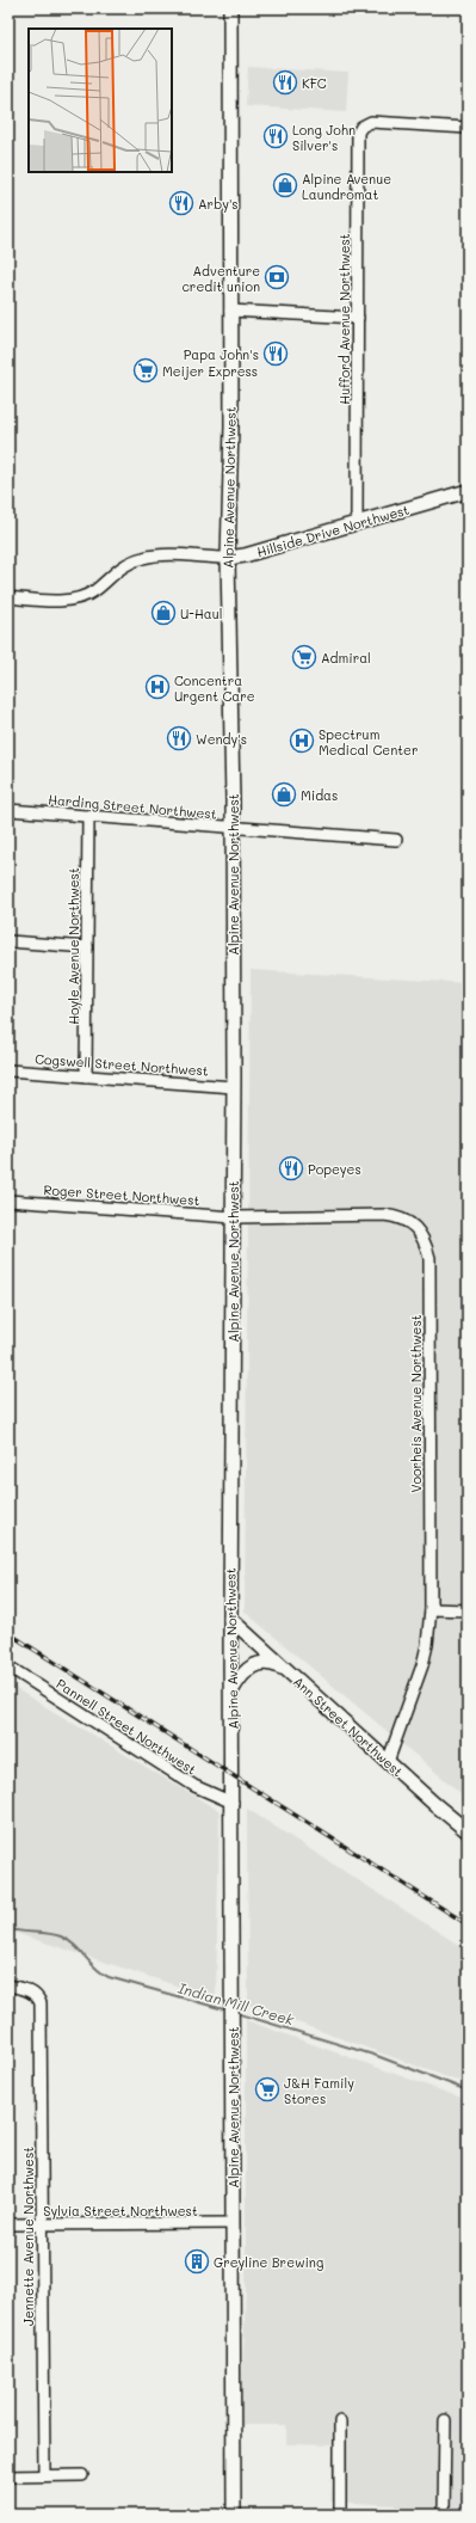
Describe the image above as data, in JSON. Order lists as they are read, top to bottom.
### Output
{
  "streets": {
    "main road": ["Alpine Avenue Northwest", "Hillside Drive Northwest", "Ann Street Northwest"],
    "street": [
      "Hufford Avenue Northwest",
      "Harding Street Northwest",
      "Hoyle Avenue Northwest",
      "Cogswell Street Northwest",
      "Roger Street Northwest",
      "Voorheis Avenue Northwest",
      "Pannell Street Northwest",
      "Sylvia Street Northwest",
      "Jennette Avenue Northwest"
    ]
  },
  "crossings": [
    ["Hufford Avenue Northwest", "Hillside Drive Northwest"],
    ["Alpine Avenue Northwest", "Hillside Drive Northwest"],
    ["Alpine Avenue Northwest", "Harding Street Northwest"],
    ["Alpine Avenue Northwest", "Cogswell Street Northwest"],
    ["Alpine Avenue Northwest", "Roger Street Northwest"],
    ["Alpine Avenue Northwest", "Voorheis Avenue Northwest"],
    ["Alpine Avenue Northwest", "Pannell Street Northwest"],
    ["Alpine Avenue Northwest", "Ann Street Northwest"],
    ["Alpine Avenue Northwest", "Sylvia Street Northwest"],
    ["Harding Street Northwest", "Hoyle Avenue Northwest"],
    ["Hoyle Avenue Northwest", "Cogswell Street Northwest"],
    ["Roger Street Northwest", "Voorheis Avenue Northwest"],
    ["Voorheis Avenue Northwest", "Ann Street Northwest"],
    ["Sylvia Street Northwest", "Jennette Avenue Northwest"]
  ],
  "water": ["Indian Mill Creek"],
  "places": {
    "restaurant": [
      "KFC",
      "Long John Silver's",
      "Arby's",
      "Papa John's",
      "Wendy's",
      "Popeyes"
    ],
    "shop": ["Alpine Avenue Laundromat", "U-Haul", "Midas"],
    "bank": ["Adventure credit union"],
    "supermarket": ["Meijer Express", "Admiral", "J&H Family Stores"],
    "hospital": ["Concentra Urgent Care", "Spectrum Medical Center"],
    "building": ["Greyline Brewing"]
  }
}
